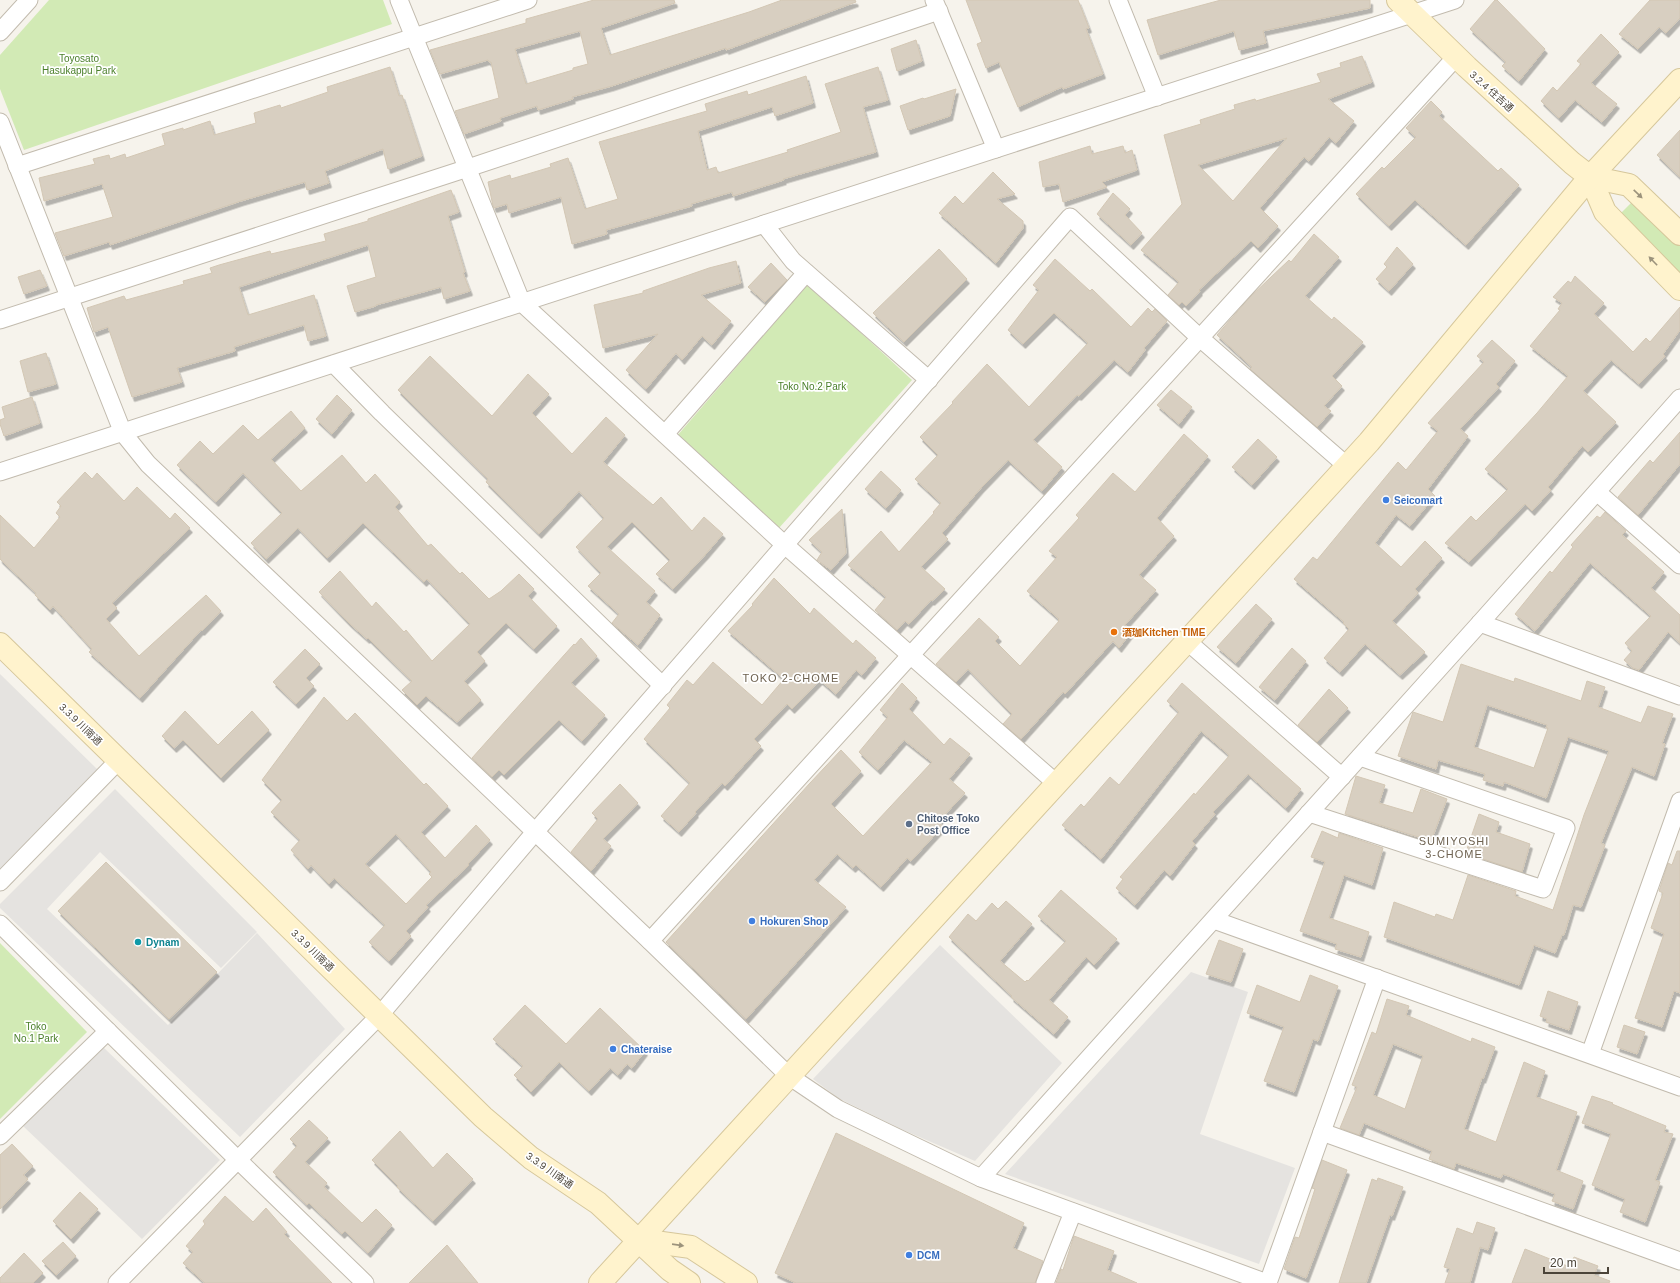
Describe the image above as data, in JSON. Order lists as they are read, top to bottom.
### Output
{
  "streets": {
    "street": ["3.2.4 住吉通", "3.3.9 川南通"]
  },
  "districts": ["TOKO 2-CHOME", "SUMIYOSHI 3-CHOME"],
  "parks": ["Toyosato Hasukappu Park", "Toko No.2 Park", "Toko No.1 Park"],
  "places": [
    "Seicomart",
    "酒珈Kitchen TIME",
    "Chitose Toko Post Office",
    "Hokuren Shop",
    "Dynam",
    "Chateraise",
    "DCM"
  ],
  "scale_bar": "20 m"
}
